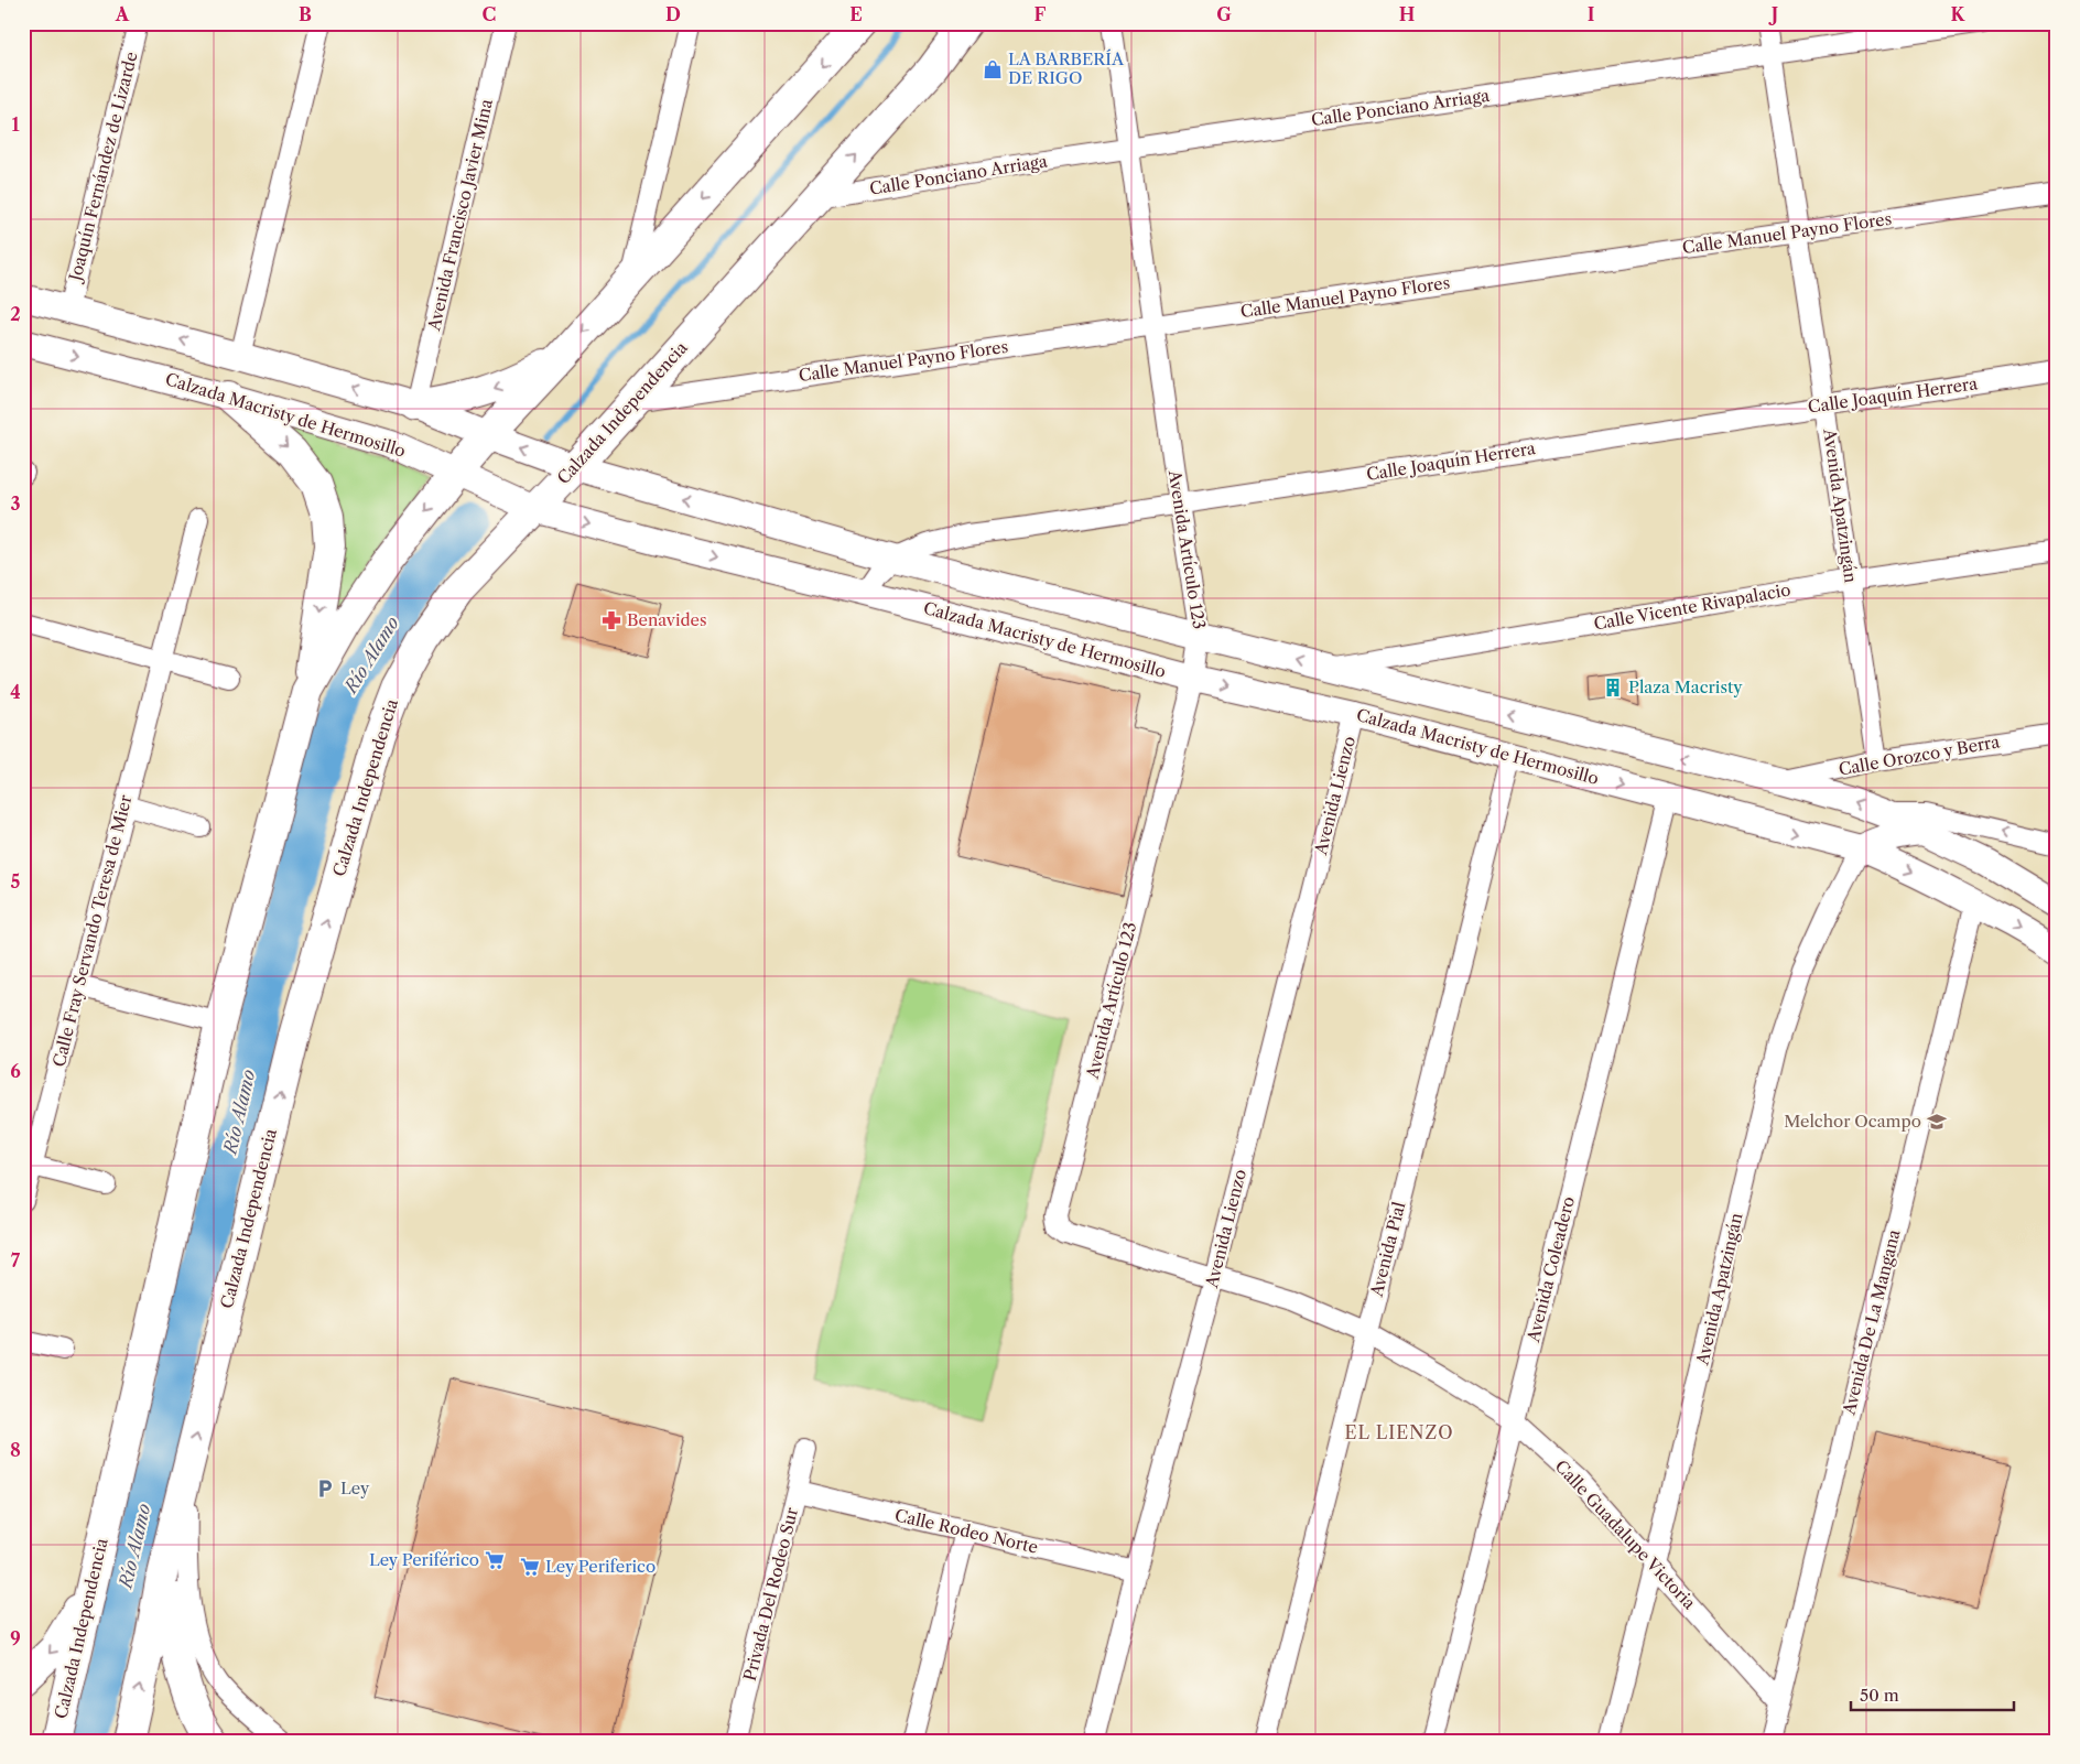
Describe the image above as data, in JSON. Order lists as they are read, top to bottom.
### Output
{
  "streets": {
    "main road": ["Calzada Independencia", "Calzada Macristy de Hermosillo"],
    "street": [
      "Calle Ponciano Arriaga",
      "Joaquín Fernández de Lizarde",
      "Avenida Francisco Javier Mina",
      "Calle Manuel Payno Flores",
      "Calle Joaquín Herrera",
      "Avenida Apatzingán",
      "Avenida Artículo 123",
      "Calle Vicente Rivapalacio",
      "Calle Orozco y Berra",
      "Avenida Lienzo",
      "Calle Fray Servando Teresa de Mier",
      "Avenida Pial",
      "Avenida Coleadero",
      "Avenida De La Mangana",
      "Calle Rodeo Norte",
      "Calle Guadalupe Victoria",
      "Privada Del Rodeo Sur"
    ]
  },
  "crossings": [
    ["Calle Ponciano Arriaga", "Calzada Independencia"],
    ["Calle Ponciano Arriaga", "Avenida Apatzingán"],
    ["Calle Ponciano Arriaga", "Avenida Artículo 123"],
    ["Calle Manuel Payno Flores", "Calzada Independencia"],
    ["Calle Manuel Payno Flores", "Avenida Apatzingán"],
    ["Calle Manuel Payno Flores", "Avenida Artículo 123"],
    ["Calle Joaquín Herrera", "Calzada Macristy de Hermosillo"],
    ["Calle Joaquín Herrera", "Avenida Apatzingán"],
    ["Calle Joaquín Herrera", "Avenida Artículo 123"],
    ["Calzada Independencia", "Calzada Macristy de Hermosillo"],
    ["Calzada Macristy de Hermosillo", "Avenida Apatzingán"],
    ["Calzada Macristy de Hermosillo", "Avenida Artículo 123"],
    ["Calzada Macristy de Hermosillo", "Avenida Lienzo"],
    ["Calzada Macristy de Hermosillo", "Avenida Pial"],
    ["Calzada Macristy de Hermosillo", "Avenida Coleadero"],
    ["Calzada Macristy de Hermosillo", "Avenida De La Mangana"],
    ["Avenida Apatzingán", "Calle Vicente Rivapalacio"],
    ["Avenida Apatzingán", "Calle Orozco y Berra"],
    ["Avenida Apatzingán", "Calle Guadalupe Victoria"],
    ["Avenida Artículo 123", "Calle Guadalupe Victoria"],
    ["Avenida Lienzo", "Calle Rodeo Norte"],
    ["Avenida Lienzo", "Calle Guadalupe Victoria"],
    ["Avenida Pial", "Calle Guadalupe Victoria"],
    ["Avenida Coleadero", "Calle Guadalupe Victoria"],
    ["Avenida De La Mangana", "Calle Guadalupe Victoria"],
    ["Calle Rodeo Norte", "Privada Del Rodeo Sur"]
  ],
  "districts": ["EL LIENZO"],
  "water": ["Río Alamo"],
  "places": {
    "shop": ["LA BARBERÍA DE RIGO"],
    "pharmacy": ["Benavides"],
    "building": ["Plaza Macristy"],
    "school or university": ["Melchor Ocampo"],
    "parking": ["Ley"],
    "supermarket": ["Ley Periférico", "Ley Periferico"]
  },
  "scale_bar": "50 m",
  "grid": {
    "columns": [
      "A",
      "B",
      "C",
      "D",
      "E",
      "F",
      "G",
      "H",
      "I",
      "J",
      "K"
    ],
    "rows": [
      "1",
      "2",
      "3",
      "4",
      "5",
      "6",
      "7",
      "8",
      "9"
    ]
  }
}
